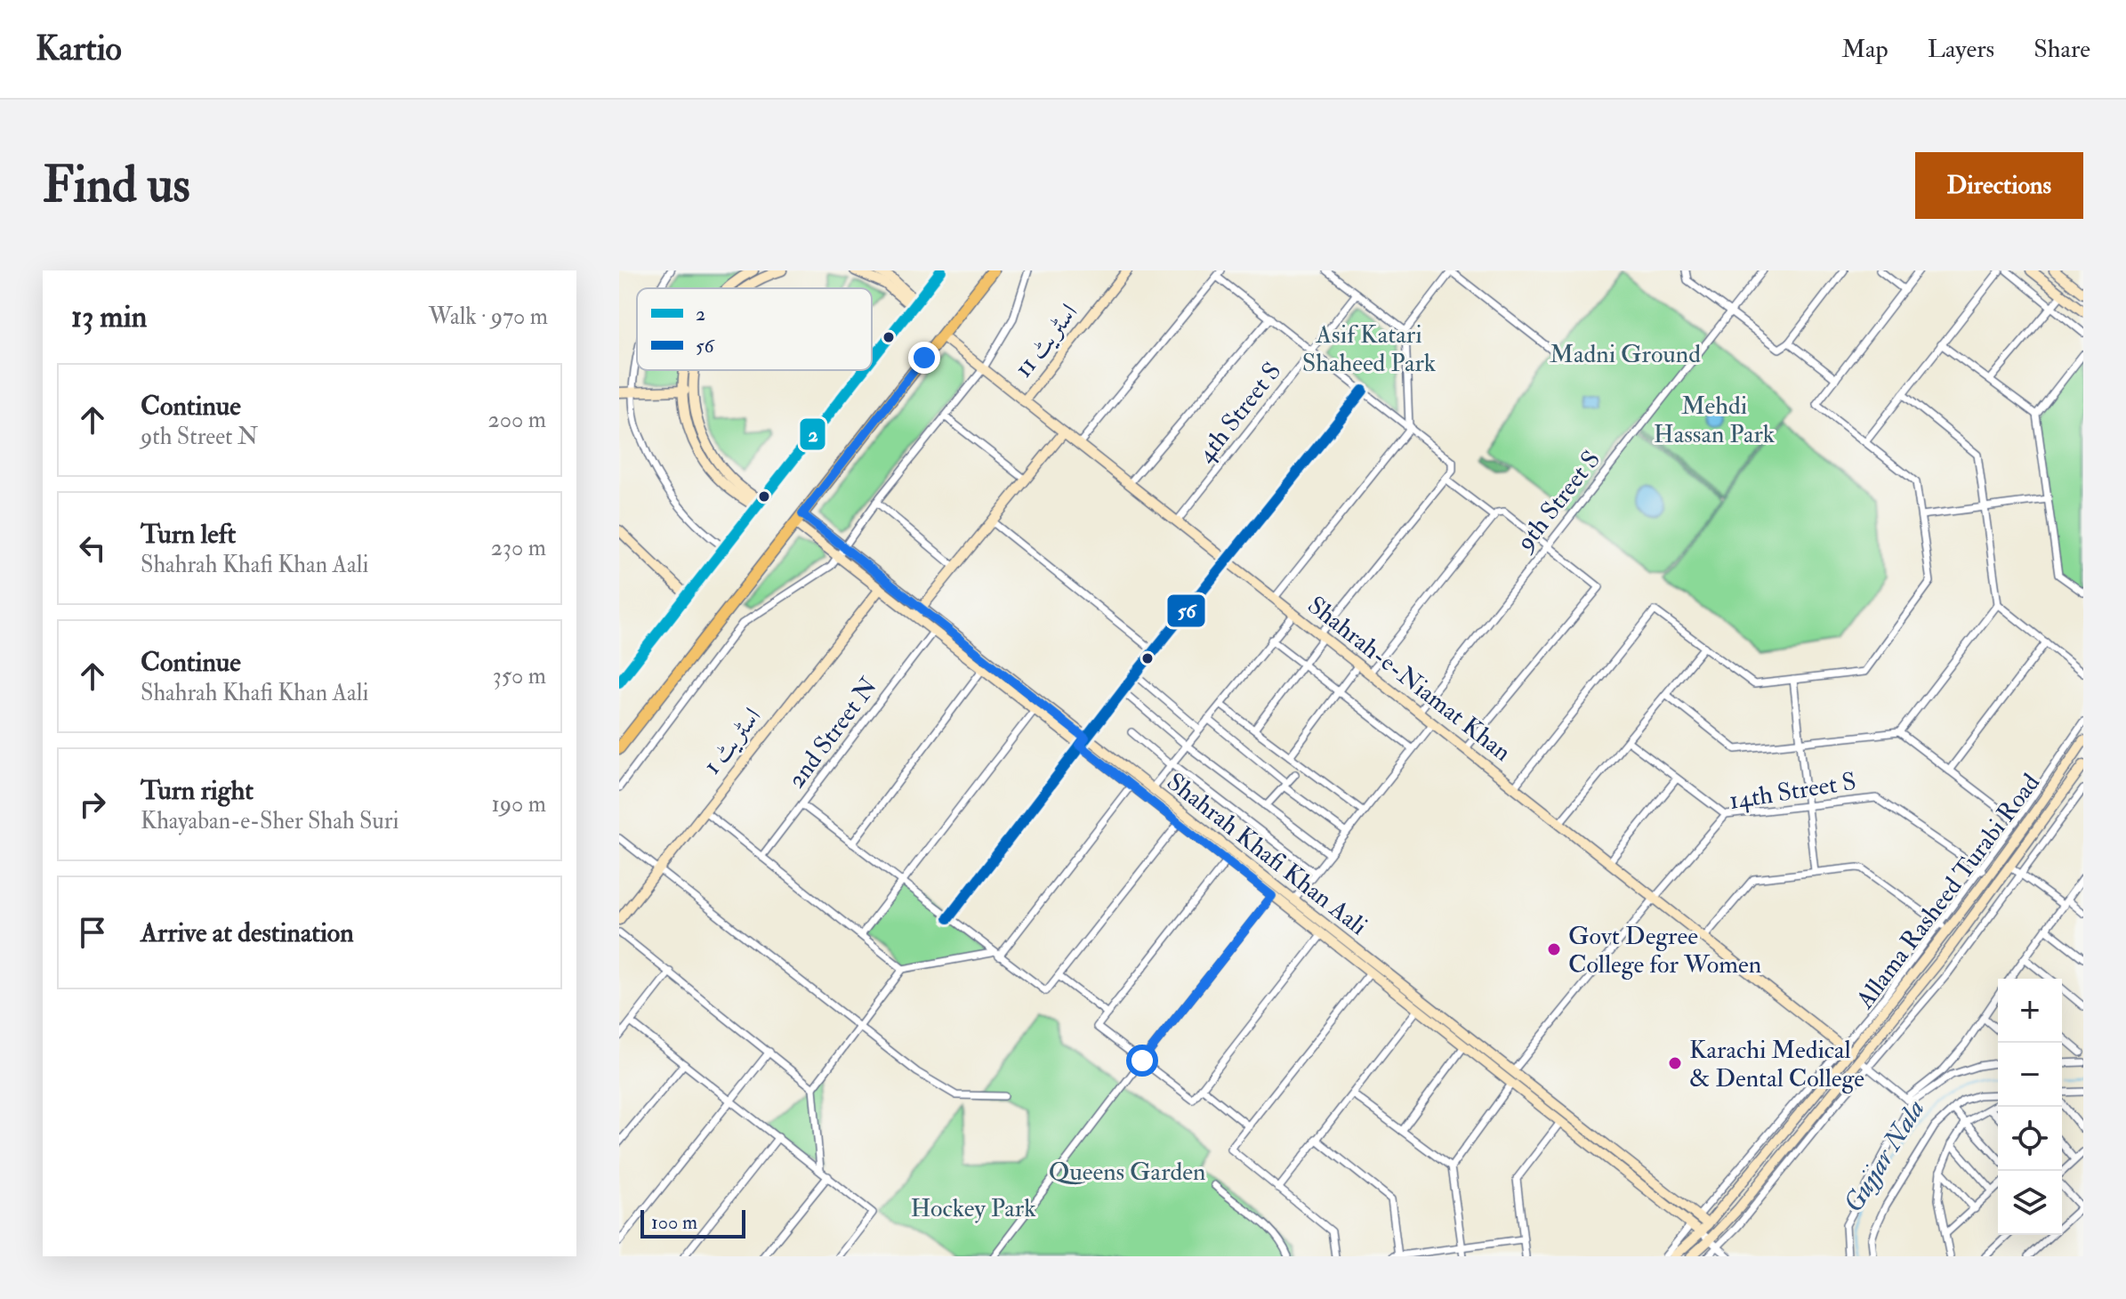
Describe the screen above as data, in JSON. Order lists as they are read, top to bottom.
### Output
{
  "streets": {
    "main road": [
      "اسٹریٹ 11",
      "Shahrah-e-Niamat Khan",
      "اسٹریٹ 1",
      "Shahrah Khafi Khan Aali",
      "Allama Rasheed Turabi Road"
    ],
    "street": [
      "4th Street S",
      "9th Street S",
      "2nd Street N",
      "14th Street S"
    ]
  },
  "crossings": [
    ["اسٹریٹ 11", "Shahrah-e-Niamat Khan"],
    ["4th Street S", "Shahrah-e-Niamat Khan"],
    ["9th Street S", "Shahrah-e-Niamat Khan"],
    ["Shahrah-e-Niamat Khan", "14th Street S"],
    ["Shahrah-e-Niamat Khan", "Allama Rasheed Turabi Road"],
    ["2nd Street N", "Shahrah Khafi Khan Aali"],
    ["اسٹریٹ 1", "Shahrah Khafi Khan Aali"],
    ["14th Street S", "Shahrah Khafi Khan Aali"],
    ["14th Street S", "Allama Rasheed Turabi Road"],
    ["Shahrah Khafi Khan Aali", "Allama Rasheed Turabi Road"]
  ],
  "water": ["Gujjar Nala"],
  "parks": [
    "Asif Katari Shaheed Park",
    "Madni Ground",
    "Mehdi Hassan Park",
    "Queens Garden",
    "Hockey Park"
  ],
  "places": ["Govt Degree College for Women", "Karachi Medical & Dental College"],
  "lines": ["transit line 2", "transit line 56"],
  "legend": ["2", "56"],
  "scale_bar": "100 m",
  "page": {
    "header": "Kartio",
    "nav": ["Map", "Layers", "Share"],
    "buttons": "Directions",
    "title": "Find us",
    "heading": ["13 min", "Walk · 970 m"],
    "list": [
      ["Continue", "9th Street N", "200 m"],
      ["Turn left", "Shahrah Khafi Khan Aali", "230 m"],
      ["Continue", "Shahrah Khafi Khan Aali", "350 m"],
      ["Turn right", "Khayaban-e-Sher Shah Suri", "190 m"],
      "Arrive at destination"
    ],
    "map_buttons": ["+", "−"],
    "scale": "100 m"
  }
}
